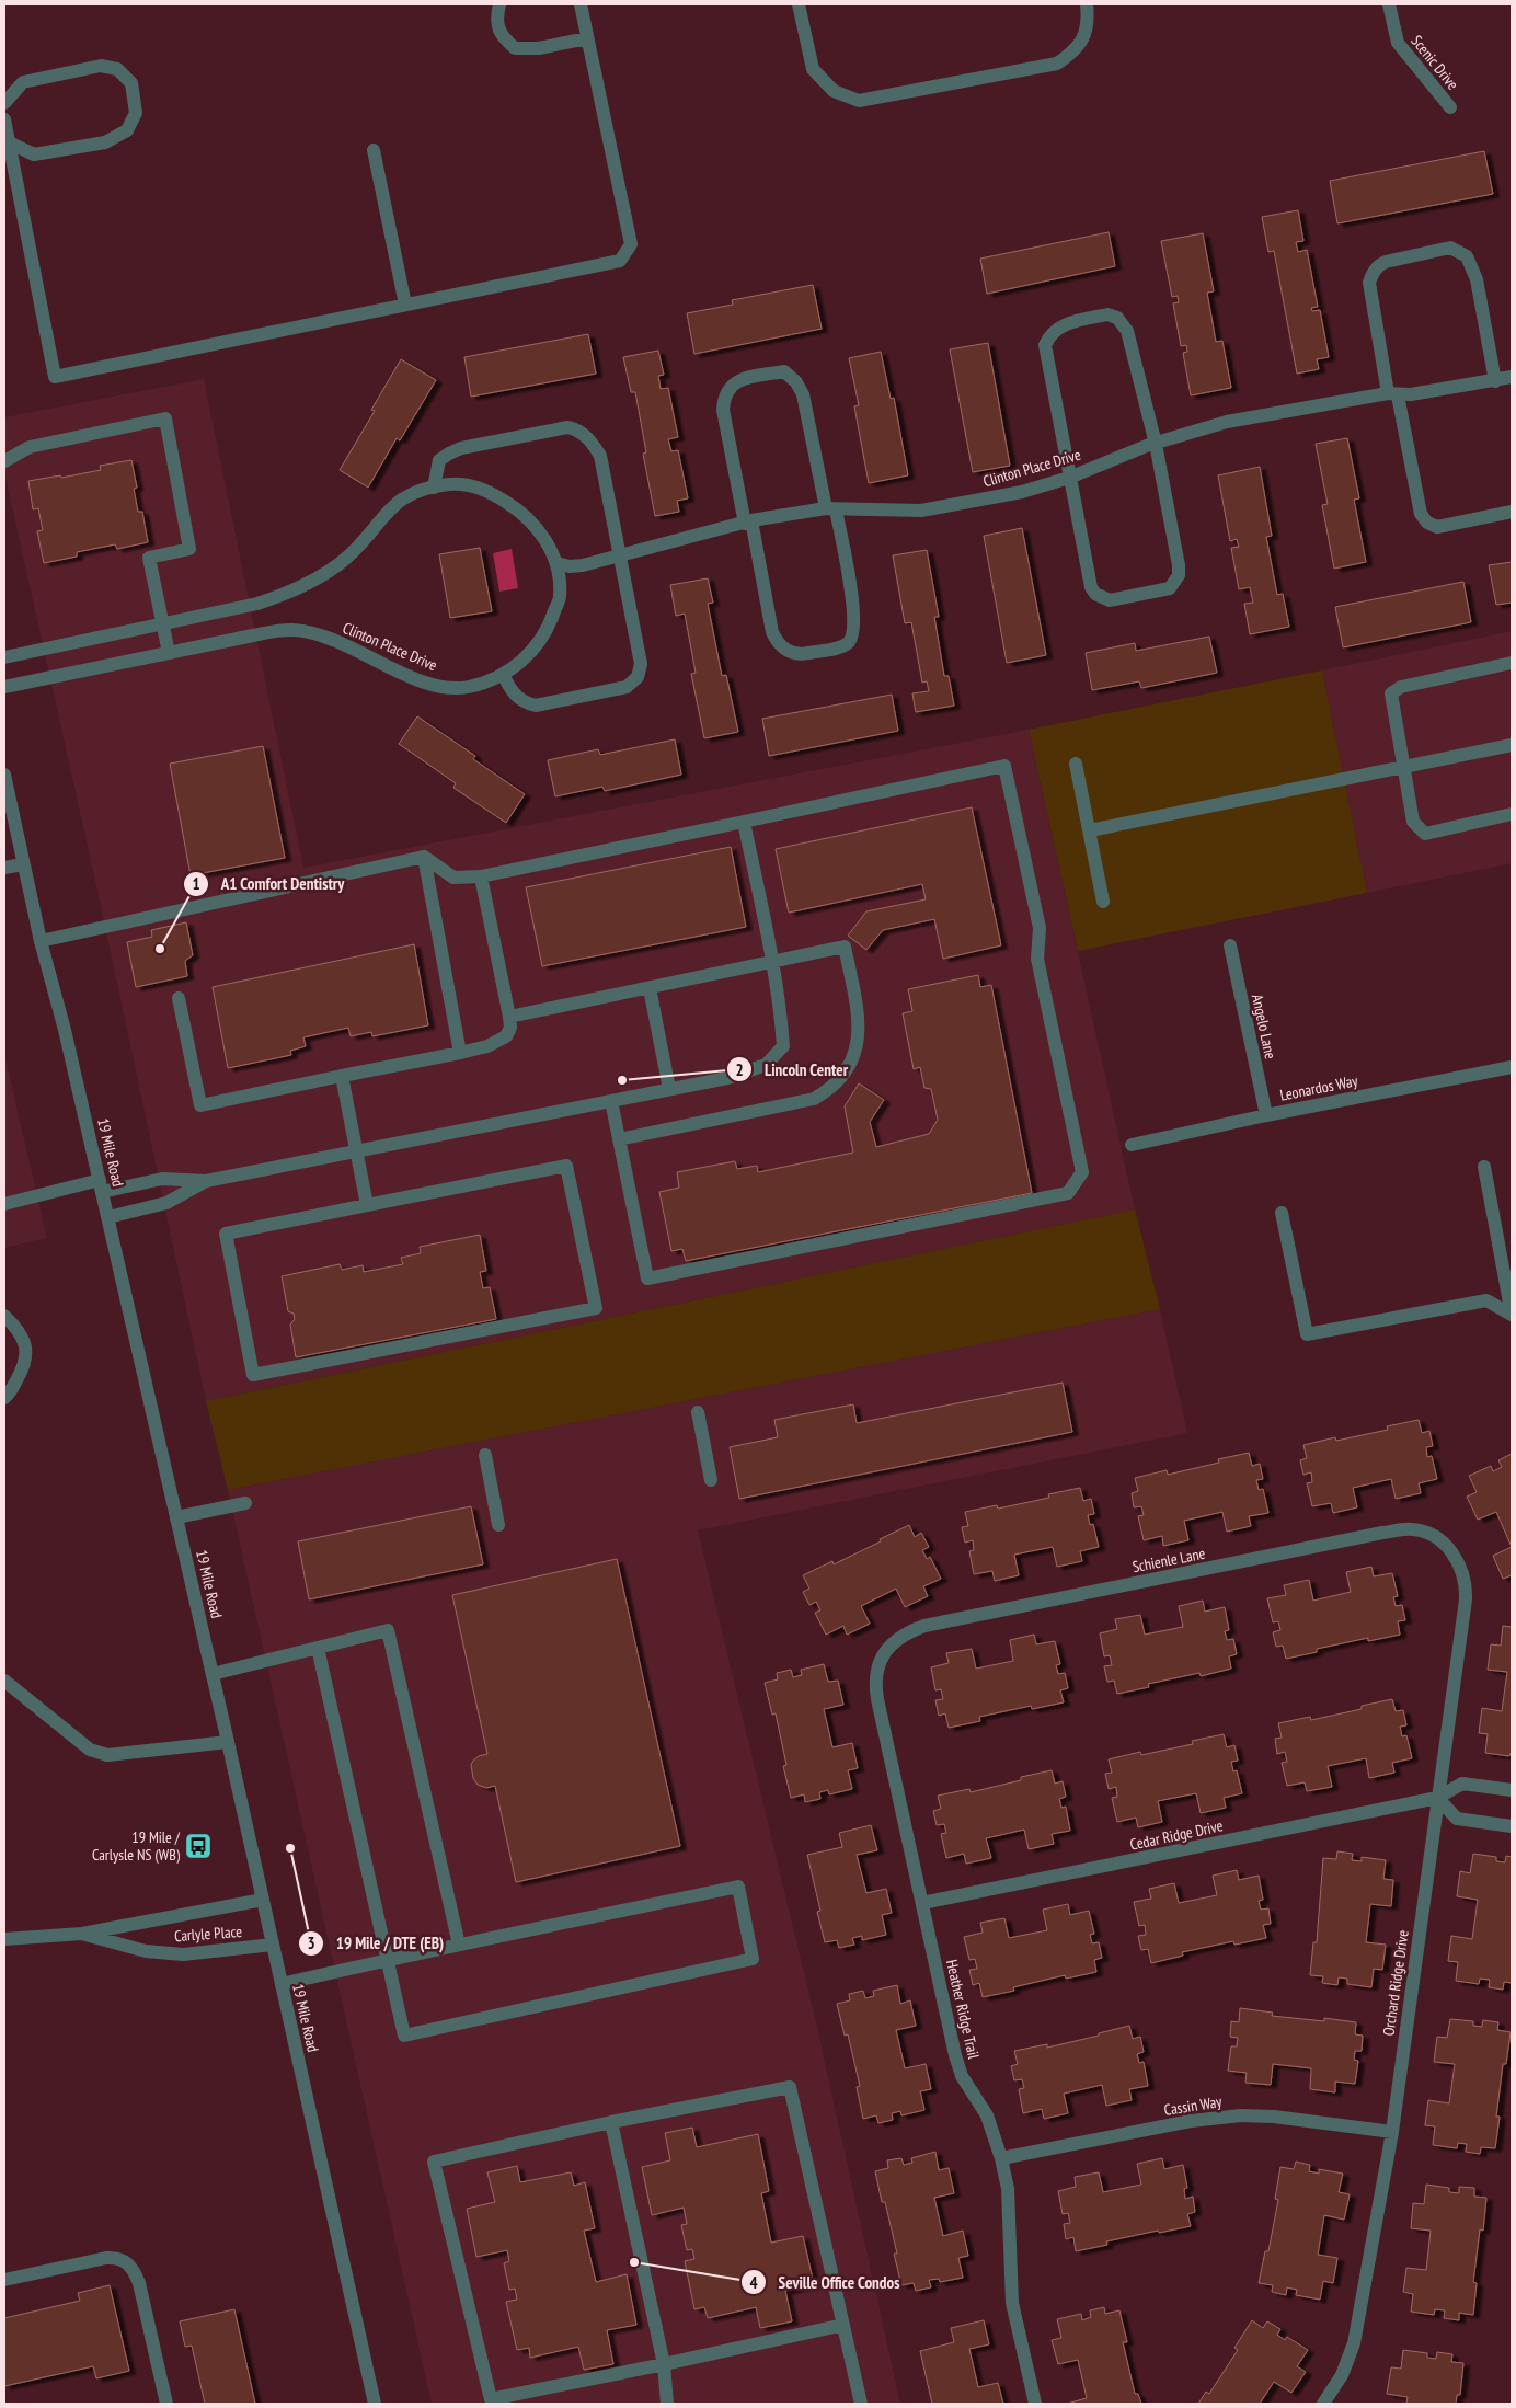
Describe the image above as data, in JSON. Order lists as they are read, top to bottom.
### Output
{
  "streets": {
    "street": [
      "Scenic Drive",
      "Clinton Place Drive",
      "Angelo Lane",
      "Leonardos Way",
      "19 Mile Road",
      "Schienle Lane",
      "Cedar Ridge Drive",
      "Carlyle Place",
      "Orchard Ridge Drive",
      "Heather Ridge Trail",
      "Cassin Way"
    ]
  },
  "crossings": [
    ["Angelo Lane", "Leonardos Way"],
    ["19 Mile Road", "Carlyle Place"],
    ["Schienle Lane", "Orchard Ridge Drive"],
    ["Schienle Lane", "Heather Ridge Trail"],
    ["Cedar Ridge Drive", "Orchard Ridge Drive"],
    ["Cedar Ridge Drive", "Heather Ridge Trail"],
    ["Orchard Ridge Drive", "Cassin Way"],
    ["Heather Ridge Trail", "Cassin Way"]
  ],
  "places": {
    "other": [
      "A1 Comfort Dentistry",
      "Lincoln Center",
      "19 Mile / DTE (EB)",
      "Seville Office Condos"
    ],
    "bus stop": ["19 Mile / Carlysle NS (WB)"]
  }
}
